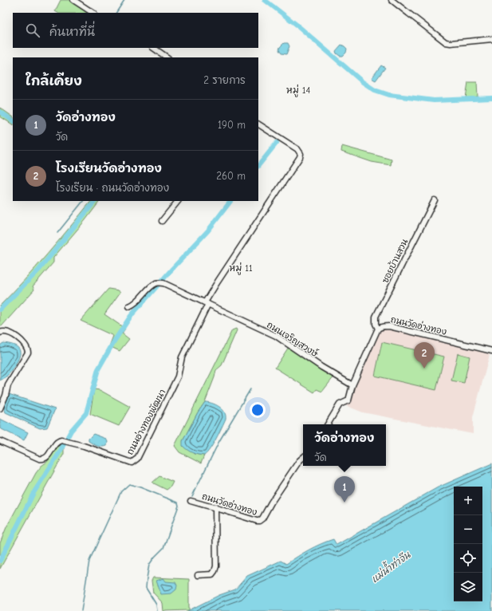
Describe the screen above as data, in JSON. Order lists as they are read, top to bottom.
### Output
{
  "streets": {
    "street": [
      "ซอยบ้านสวน",
      "ถนนวัดอ่างทอง",
      "ถนนเจริญสวงษ์",
      "ถนนอ่างทองพัฒนา"
    ]
  },
  "crossings": [
    ["ซอยบ้านสวน", "ถนนวัดอ่างทอง"],
    ["ถนนวัดอ่างทอง", "ถนนเจริญสวงษ์"],
    ["ถนนเจริญสวงษ์", "ถนนอ่างทองพัฒนา"]
  ],
  "districts": ["หมู่ 14", "หมู่ 11"],
  "water": ["แม่น้ำท่าจีน"],
  "page": {
    "search": "ค้นหาที่นี่",
    "heading": ["ใกล้เคียง", "2 รายการ"],
    "list": [
      {
        "mark": "1",
        "name": "วัดอ่างทอง",
        "note": "วัด",
        "value": "190 m"
      },
      {
        "mark": "2",
        "name": "โรงเรียนวัดอ่างทอง",
        "note": "โรงเรียน · ถนนวัดอ่างทอง",
        "value": "260 m"
      }
    ],
    "pins": ["2", "1"],
    "popup": ["วัดอ่างทอง", "วัด"],
    "map_buttons": ["+", "−"]
  }
}
